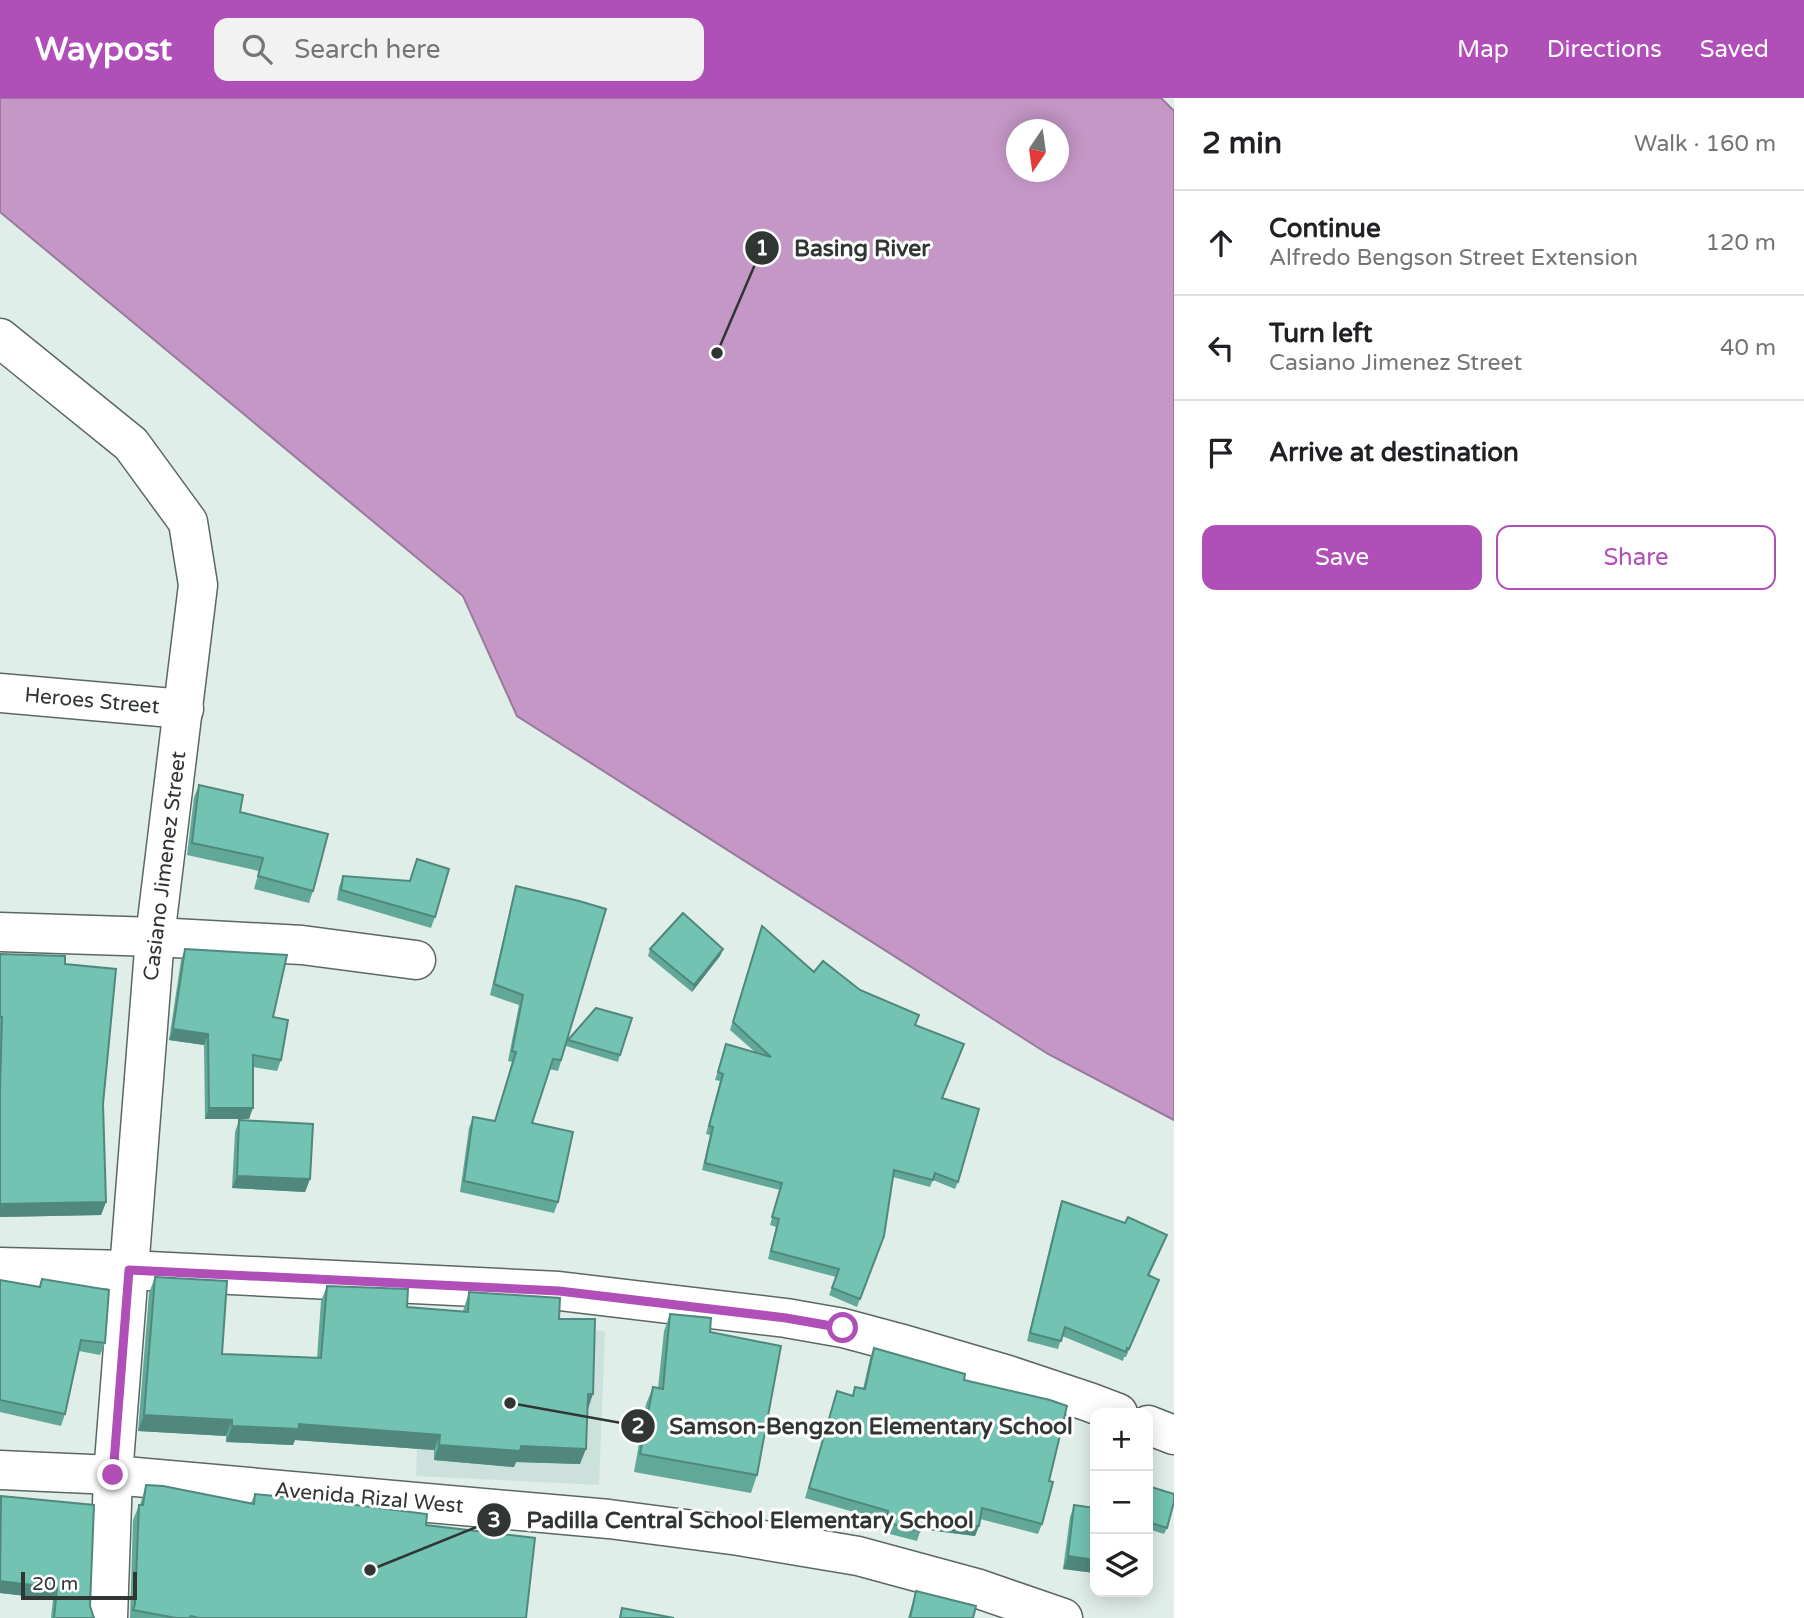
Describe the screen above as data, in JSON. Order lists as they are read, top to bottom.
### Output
{
  "streets": {
    "street": ["Heroes Street", "Casiano Jimenez Street", "Avenida Rizal West"]
  },
  "crossings": [
    ["Heroes Street", "Casiano Jimenez Street"],
    ["Casiano Jimenez Street", "Avenida Rizal West"]
  ],
  "places": ["Basing River", "Samson-Bengzon Elementary School", "Padilla Central School Elementary School"],
  "scale_bar": "20 m",
  "north": "bottom",
  "page": {
    "header": "Waypost",
    "search": "Search here",
    "nav": ["Map", "Directions", "Saved"],
    "heading": ["2 min", "Walk · 160 m"],
    "list": [
      ["Continue", "Alfredo Bengson Street Extension", "120 m"],
      ["Turn left", "Casiano Jimenez Street", "40 m"],
      "Arrive at destination"
    ],
    "buttons": ["Save", "Share"],
    "map_buttons": ["+", "−"],
    "scale": "20 m"
  }
}
